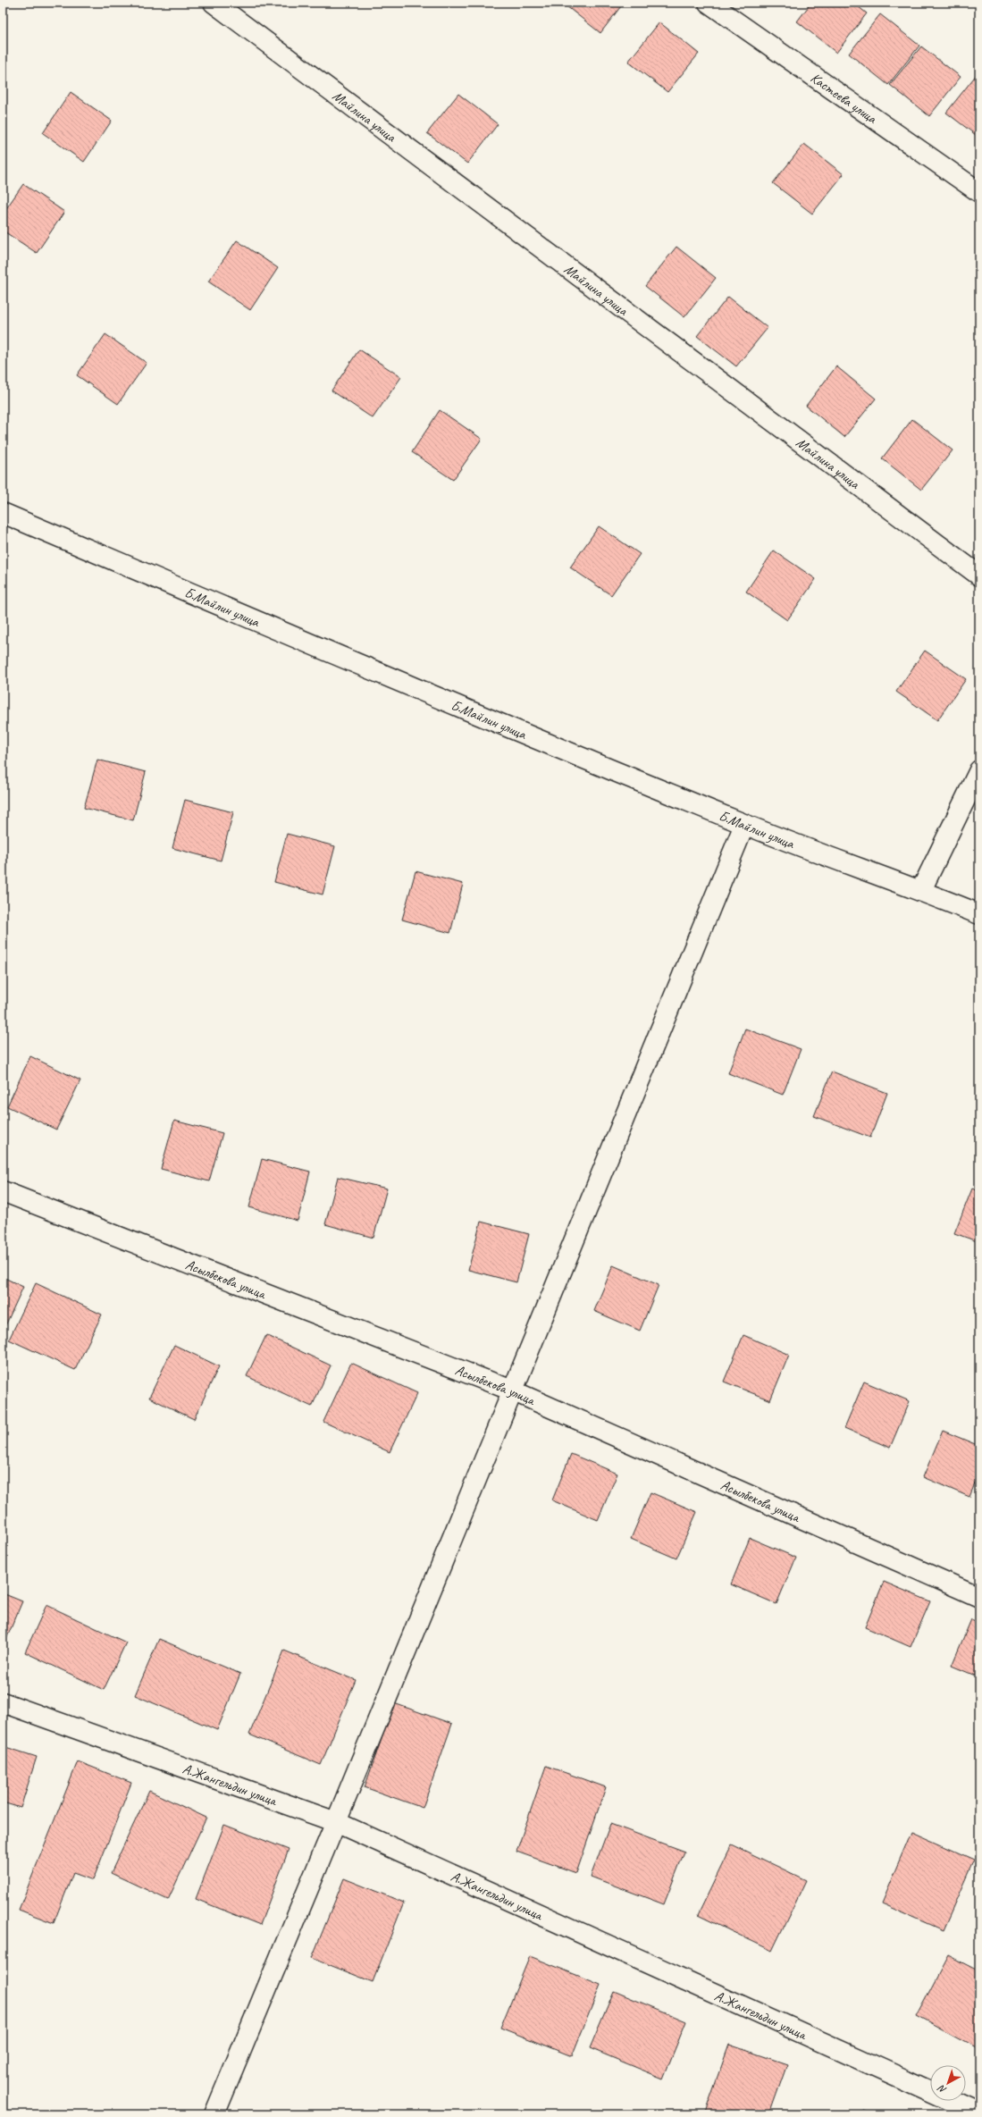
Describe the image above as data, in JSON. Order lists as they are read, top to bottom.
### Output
{
  "streets": {
    "street": [
      "Кастеева улица",
      "Майлина улица",
      "Б.Майлин улица",
      "Асылбекова улица",
      "А.Жангельдин улица"
    ]
  },
  "north": "bottom left"
}
